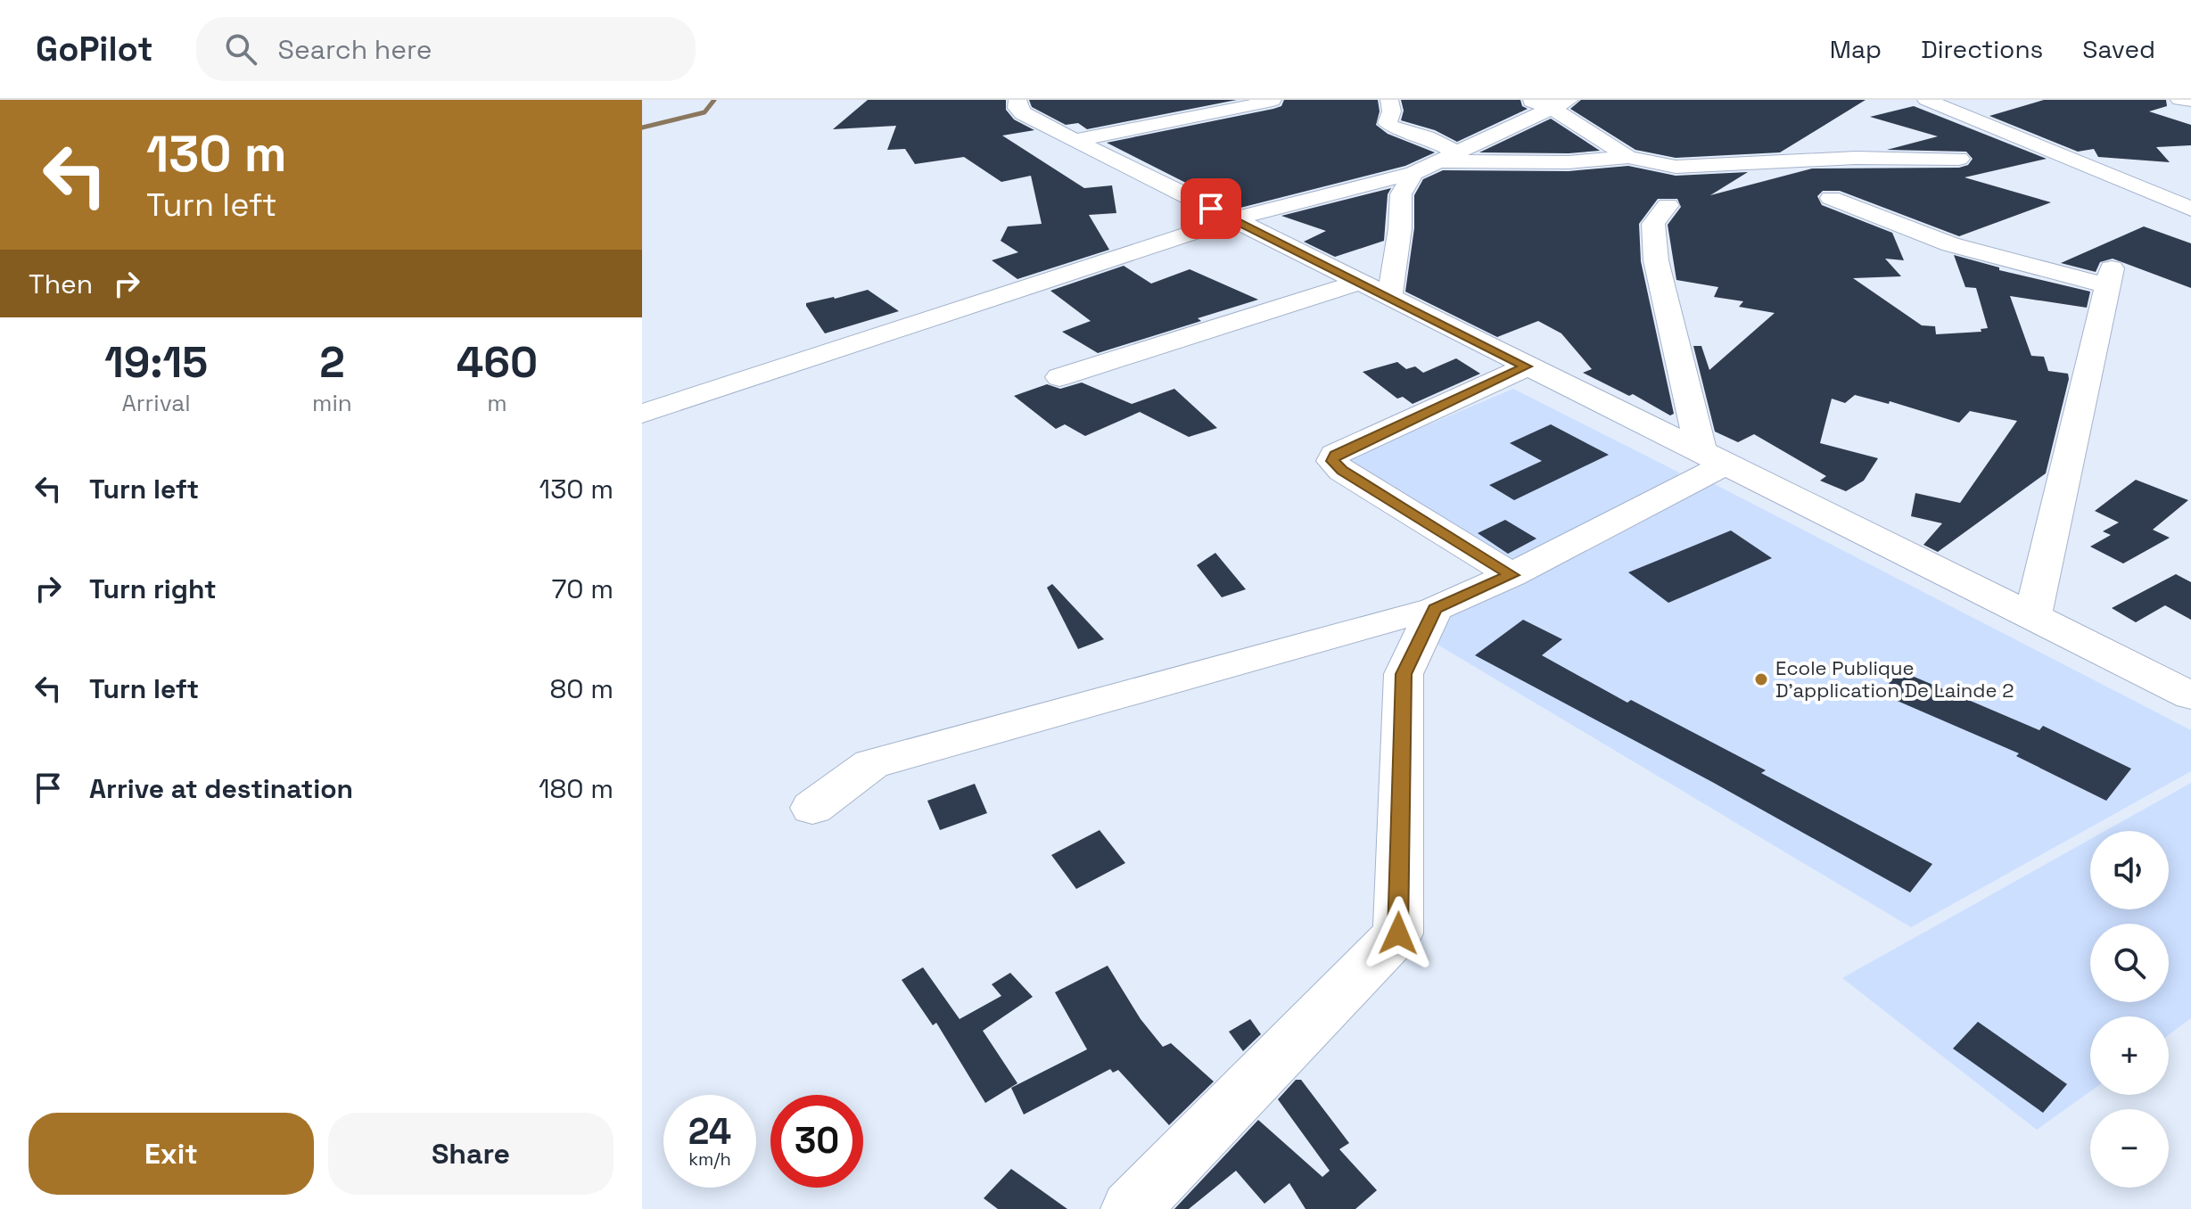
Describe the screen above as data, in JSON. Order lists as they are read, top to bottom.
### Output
{
  "places": ["Ecole Publique D'application De Lainde 2"],
  "page": {
    "header": "GoPilot",
    "search": "Search here",
    "nav": ["Map", "Directions", "Saved"],
    "turn": ["130 m", "Turn left"],
    "then": "Then",
    "eta": [
      "19:15",
      "Arrival",
      "2",
      "min",
      "460",
      "m"
    ],
    "list": [
      {
        "name": "Turn left",
        "value": "130 m"
      },
      {
        "name": "Turn right",
        "value": "70 m"
      },
      {
        "name": "Turn left",
        "value": "80 m"
      },
      {
        "name": "Arrive at destination",
        "value": "180 m"
      }
    ],
    "map_buttons": ["+", "−"],
    "speed": "24 km/h",
    "limit": "30",
    "buttons": ["Exit", "Share"]
  }
}
